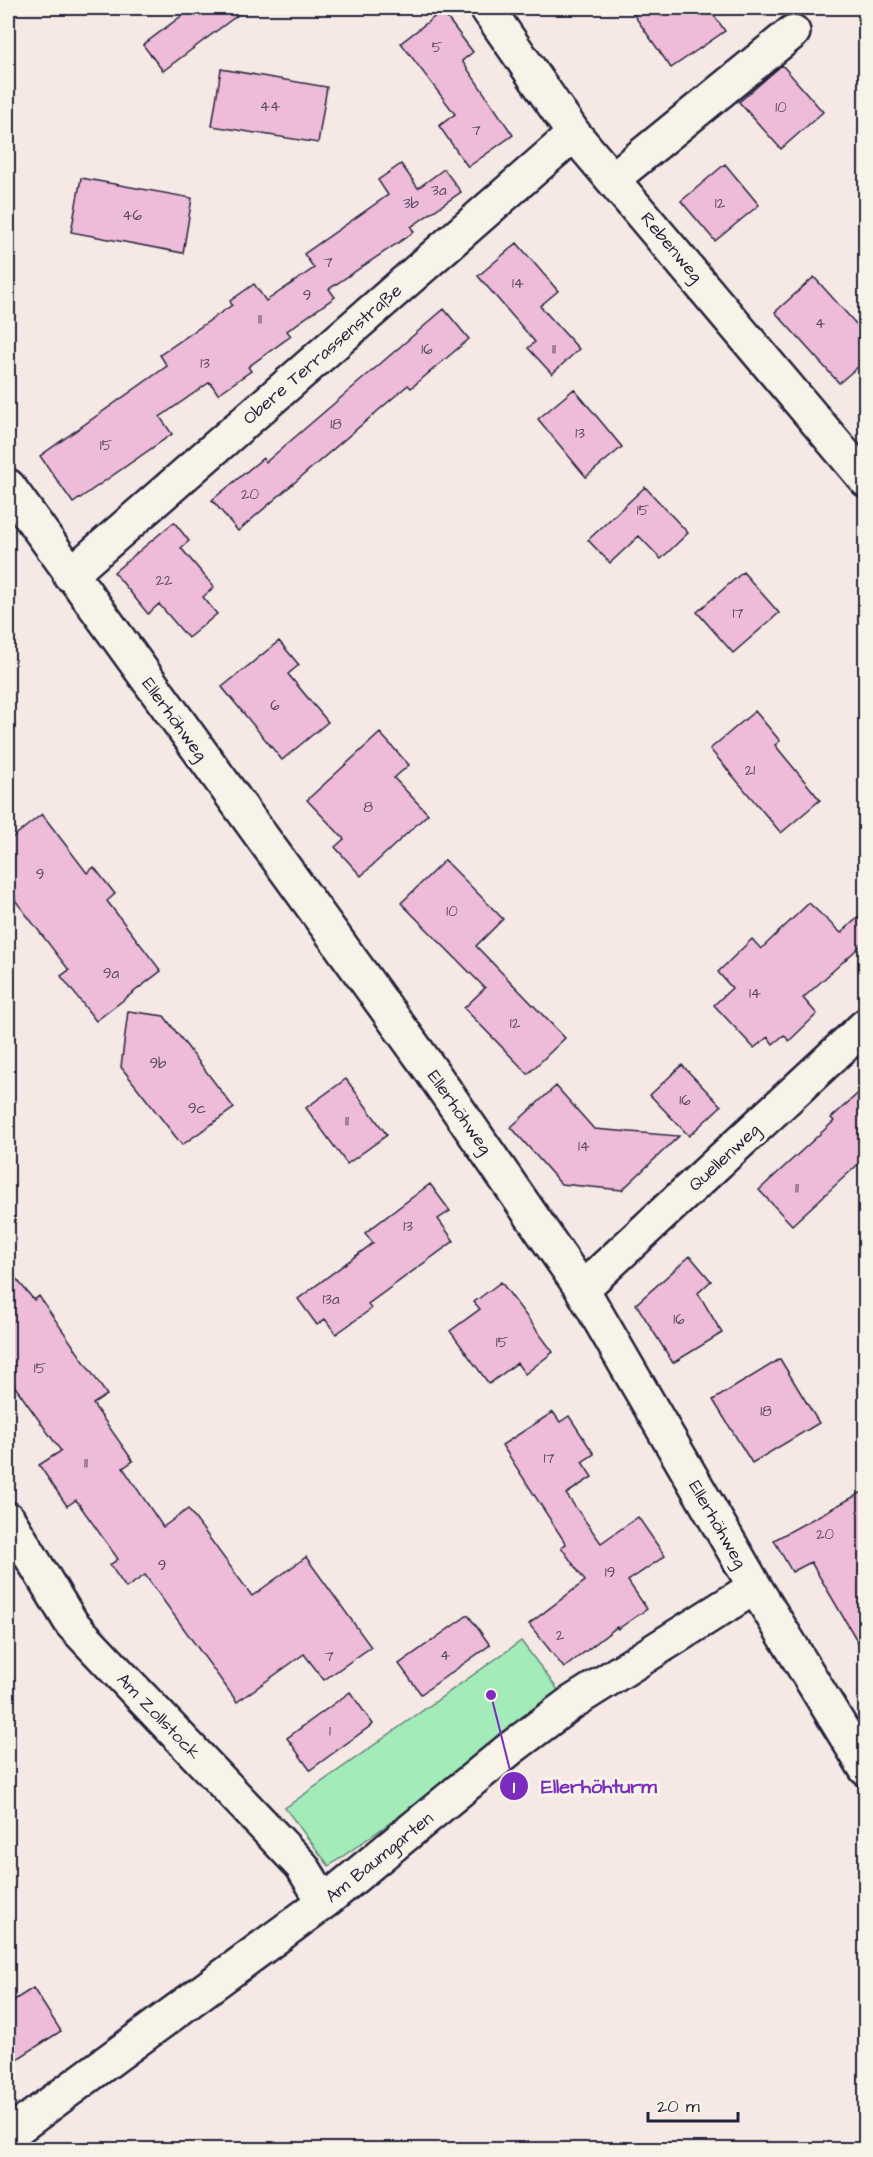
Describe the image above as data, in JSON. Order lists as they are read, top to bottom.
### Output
{
  "streets": {
    "street": [
      "Rebenweg",
      "Obere Terrassenstraße",
      "Ellerhöhweg",
      "Quellenweg",
      "Am Zollstock",
      "Am Baumgarten"
    ]
  },
  "crossings": [
    ["Rebenweg", "Obere Terrassenstraße"],
    ["Obere Terrassenstraße", "Ellerhöhweg"],
    ["Ellerhöhweg", "Quellenweg"],
    ["Ellerhöhweg", "Am Baumgarten"],
    ["Am Zollstock", "Am Baumgarten"]
  ],
  "places": ["Ellerhöhturm"],
  "house_numbers": [
    "5",
    "44",
    "10",
    "7",
    "3a",
    "3b",
    "12",
    "46",
    "7",
    "14",
    "9",
    "11",
    "4",
    "16",
    "11",
    "13",
    "18",
    "13",
    "15",
    "20",
    "15",
    "22",
    "17",
    "6",
    "21",
    "8",
    "9",
    "10",
    "9a",
    "14",
    "12",
    "9b",
    "16",
    "9c",
    "11",
    "14",
    "11",
    "13",
    "13a",
    "16",
    "15",
    "15",
    "18",
    "17",
    "11",
    "20",
    "9",
    "19",
    "2",
    "4",
    "7",
    "1"
  ],
  "scale_bar": "20 m"
}
